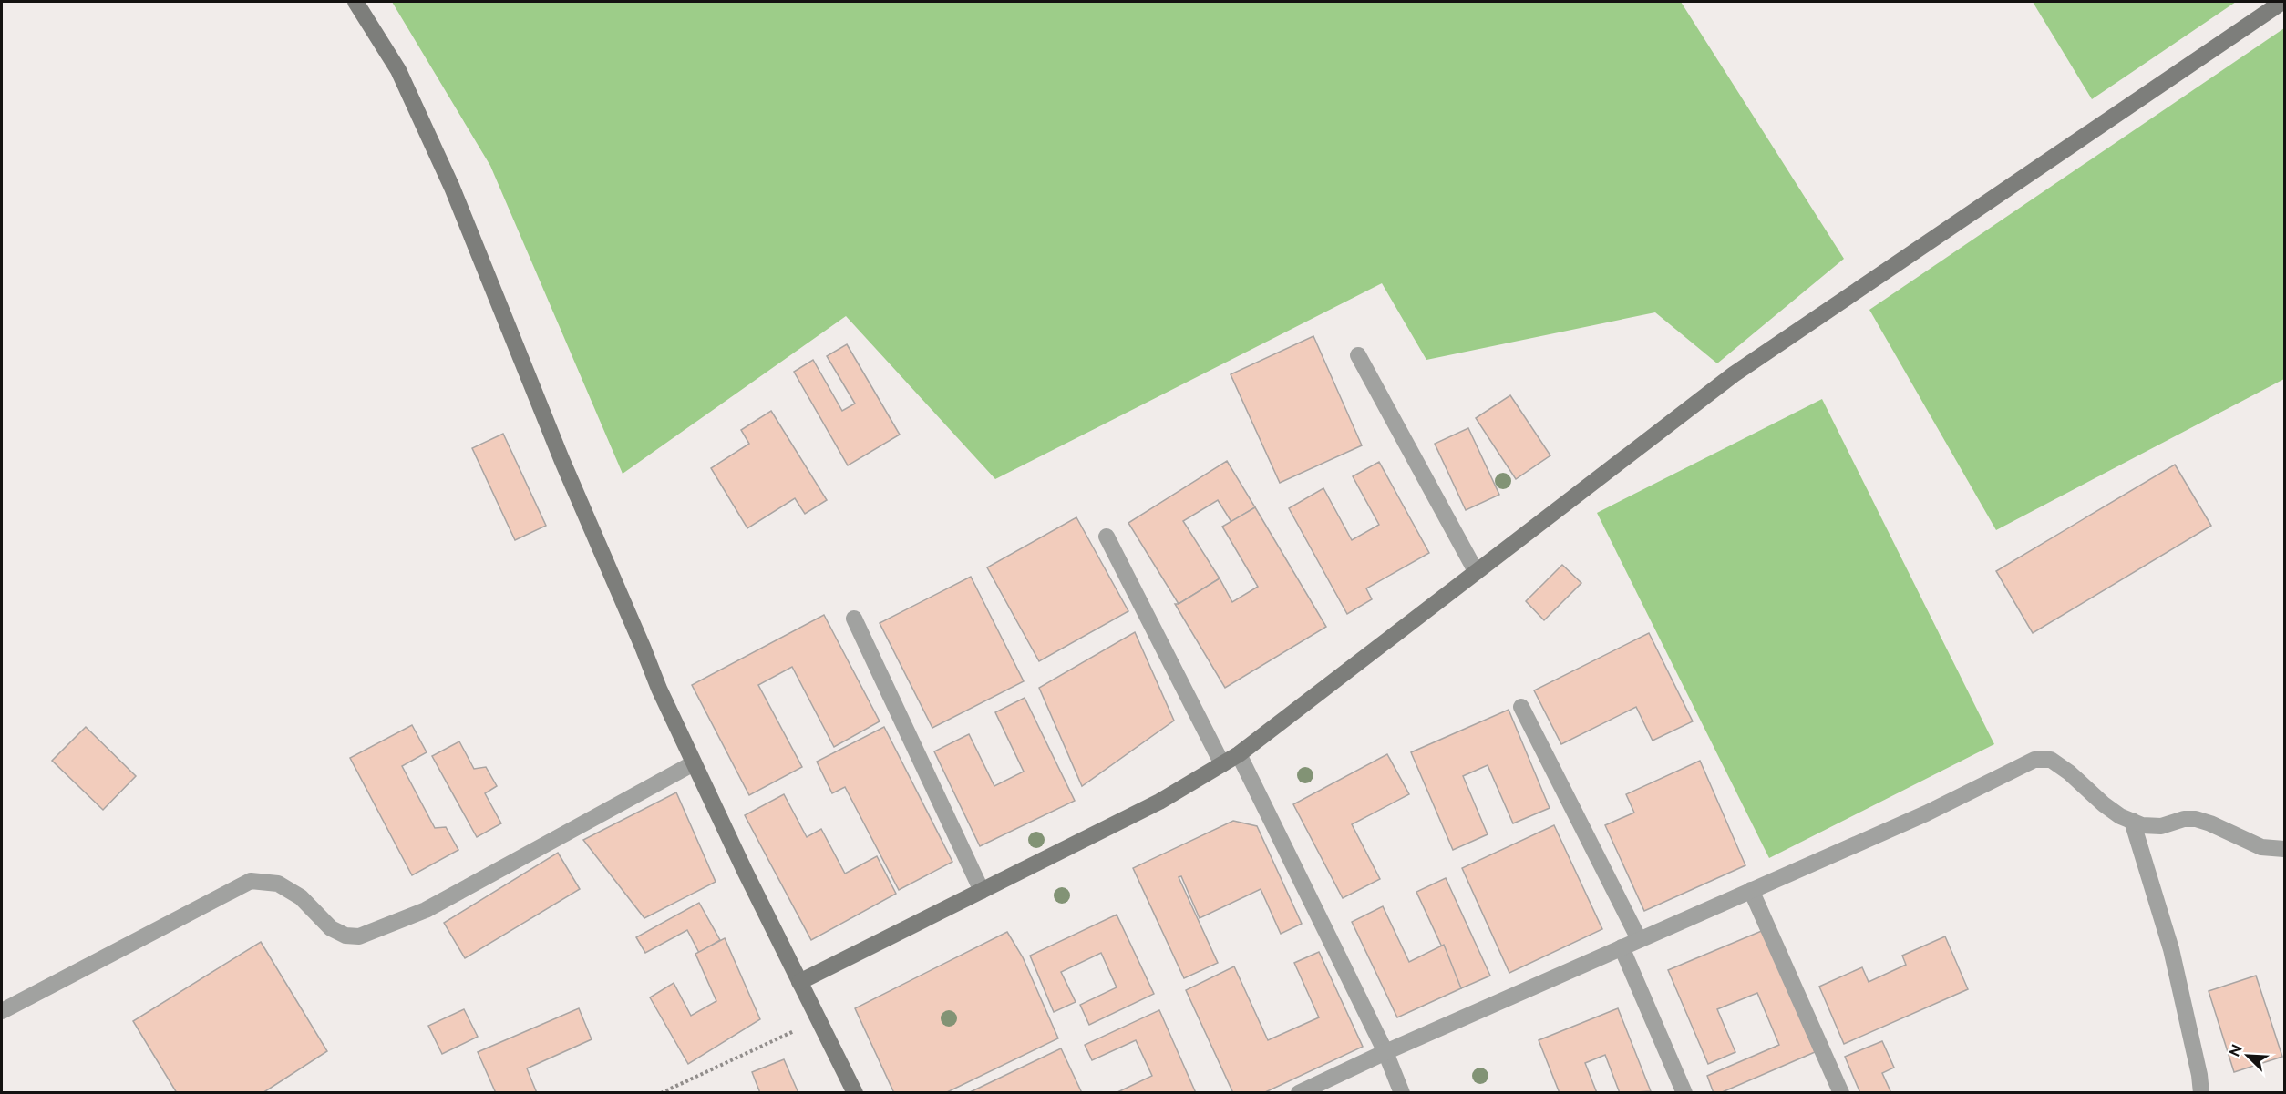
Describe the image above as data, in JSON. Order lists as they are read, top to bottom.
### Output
{
  "north": "top left"
}
